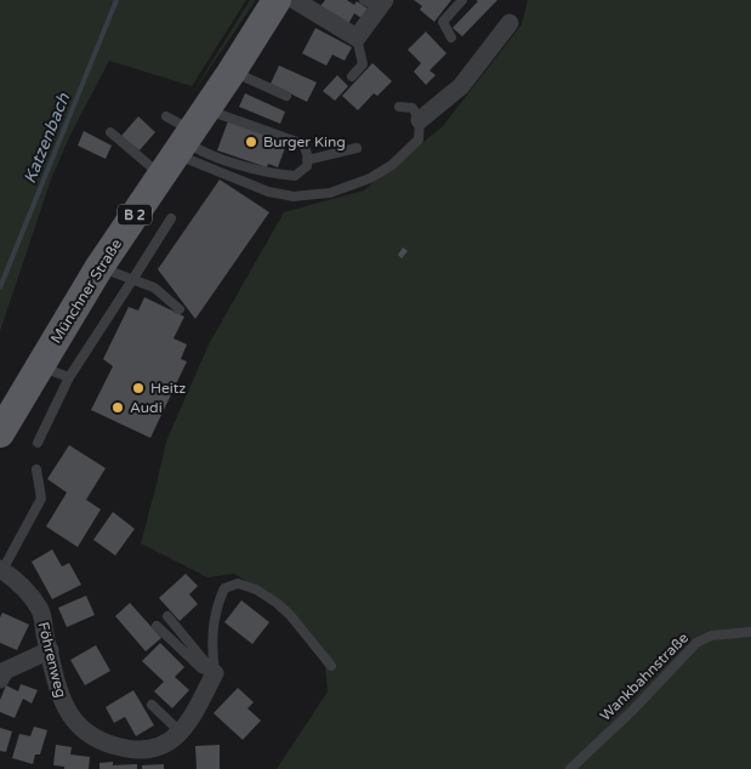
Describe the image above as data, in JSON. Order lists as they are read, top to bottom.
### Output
{
  "streets": {
    "main road": ["B 2", "Münchner Straße"],
    "street": ["Föhrenweg"],
    "lane": ["Wankbahnstraße"]
  },
  "water": ["Katzenbach"],
  "places": ["Burger King", "Heitz", "Audi"]
}
